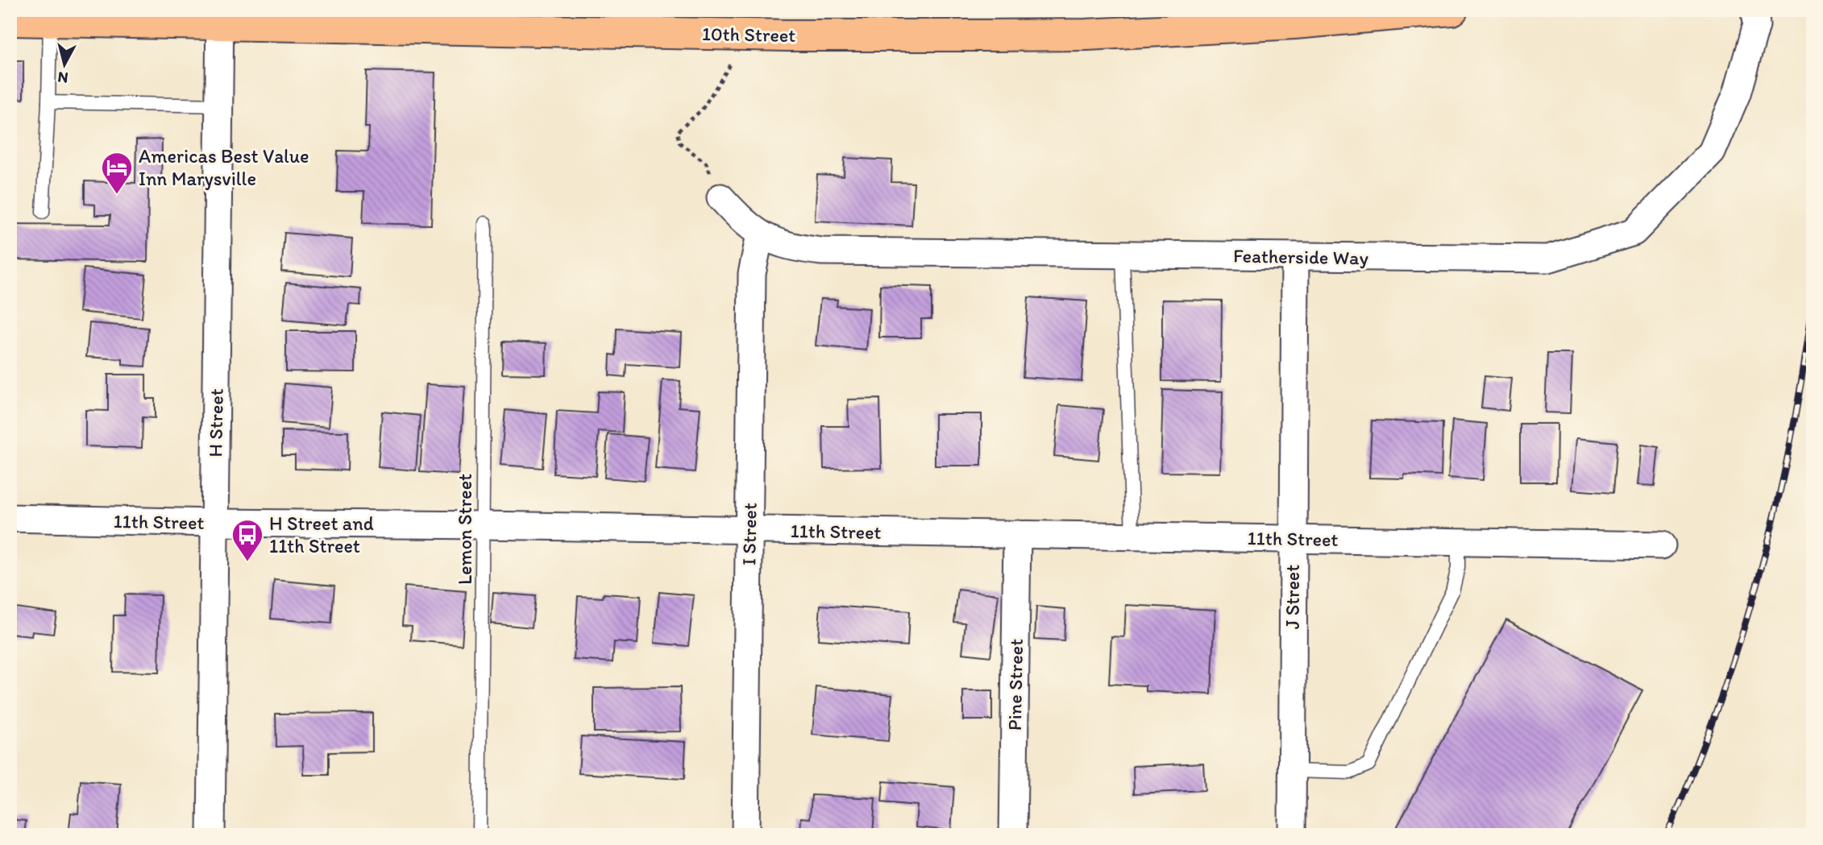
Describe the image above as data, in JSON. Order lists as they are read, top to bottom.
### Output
{
  "streets": {
    "highway": ["10th Street"],
    "street": [
      "Featherside Way",
      "H Street",
      "11th Street",
      "I Street",
      "J Street",
      "Pine Street"
    ],
    "lane": ["Lemon Street"]
  },
  "crossings": [
    ["10th Street", "H Street"],
    ["Featherside Way", "I Street"],
    ["Featherside Way", "J Street"],
    ["H Street", "11th Street"],
    ["11th Street", "Lemon Street"],
    ["11th Street", "I Street"],
    ["11th Street", "J Street"],
    ["11th Street", "Pine Street"]
  ],
  "places": {
    "hotel": ["Americas Best Value Inn Marysville"],
    "bus stop": ["H Street and 11th Street"]
  },
  "north": "bottom"
}
